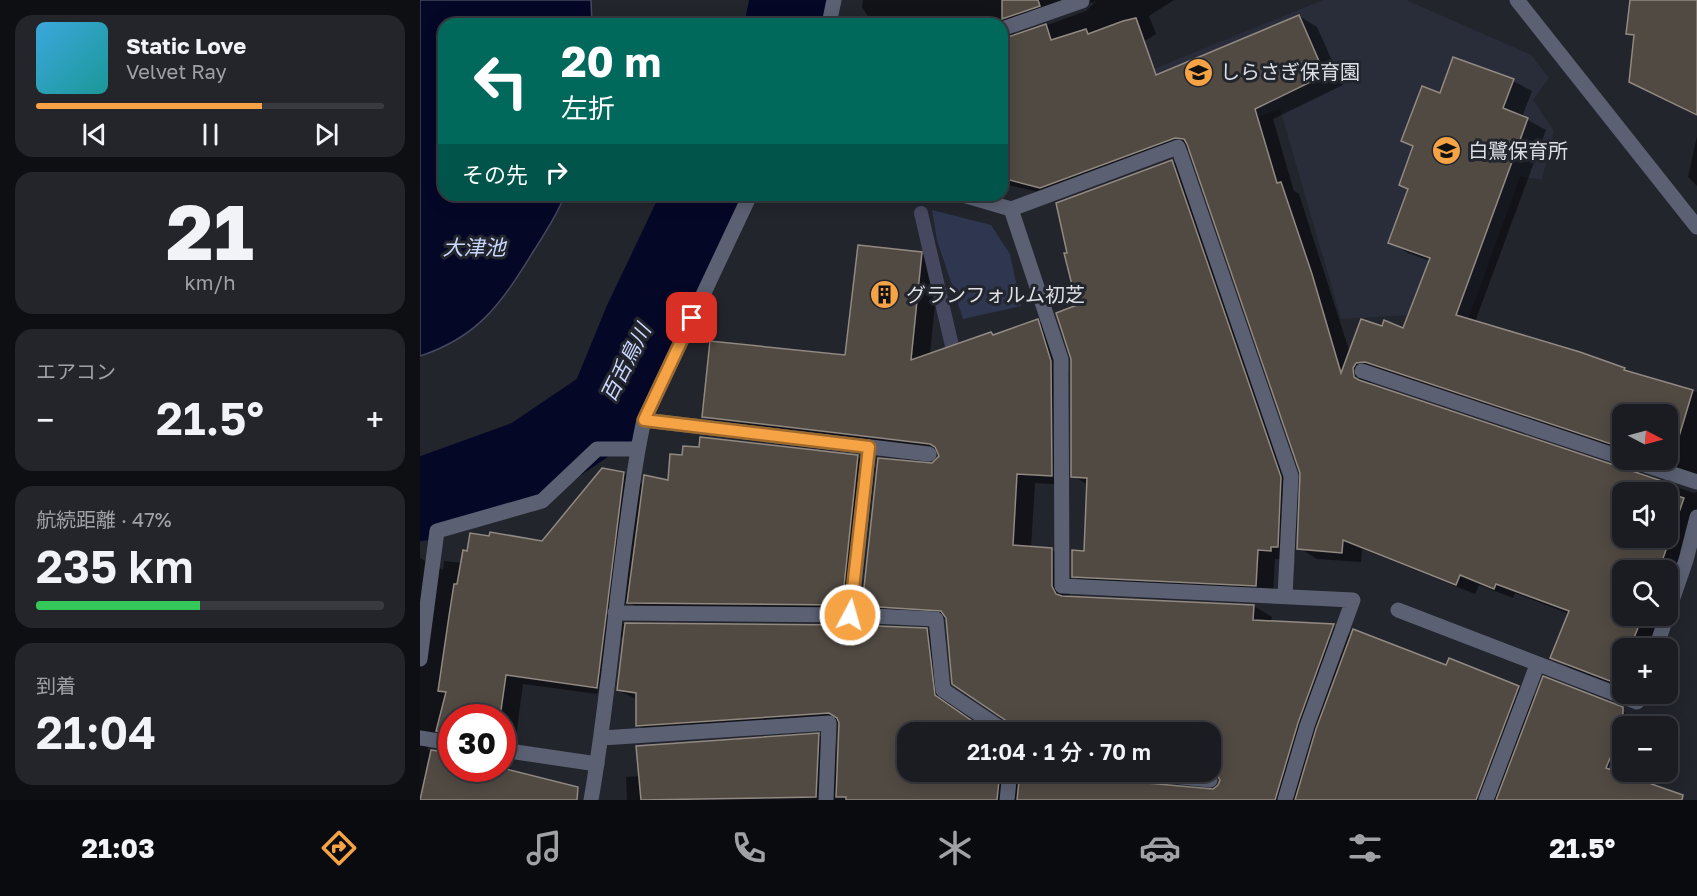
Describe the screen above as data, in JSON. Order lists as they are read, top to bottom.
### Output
{
  "water": ["大津池", "百舌鳥川"],
  "places": {
    "school or university": ["しらさぎ保育園", "白鷺保育所"],
    "building": ["グランフォルム初芝"]
  },
  "north": "right",
  "page": {
    "turn": ["20 m", "左折"],
    "song": ["Static Love", "Velvet Ray"],
    "then": "その先",
    "tile": [
      ["21", "km/h"],
      "エアコン",
      ["航続距離 · 47%", "235 km"],
      ["到着", "21:04"]
    ],
    "heat": ["−", "21.5°", "+"],
    "map_buttons": ["+", "−"],
    "limit": "30",
    "trip": "21:04 · 1 分 · 70 m",
    "tabs": ["21:03", "21.5°"]
  }
}
